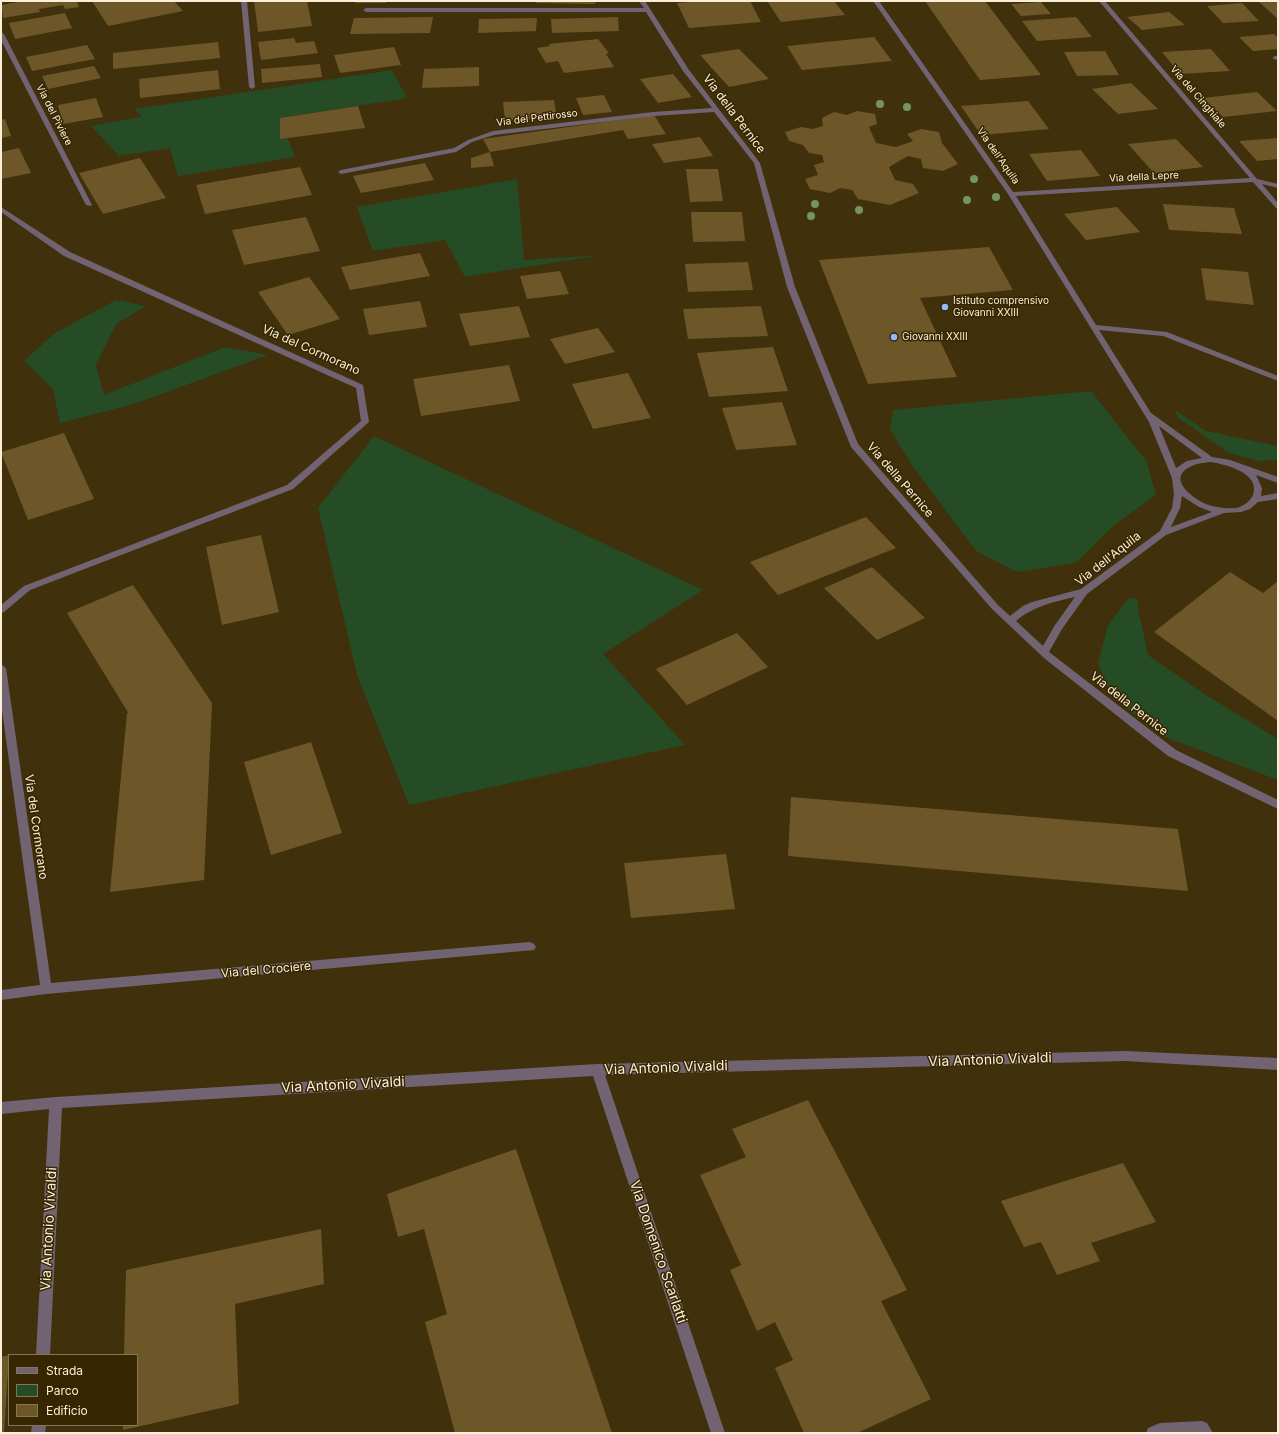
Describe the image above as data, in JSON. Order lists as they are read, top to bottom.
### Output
{
  "streets": {
    "street": [
      "Via del Cinghiale",
      "Via della Pernice",
      "Via del Piviere",
      "Via del Pettirosso",
      "Via dell'Aquila",
      "Via della Lepre",
      "Via del Cormorano",
      "Via del Crociere",
      "Via Antonio Vivaldi",
      "Via Domenico Scarlatti"
    ]
  },
  "crossings": [
    ["Via del Cinghiale", "Via della Lepre"],
    ["Via della Pernice", "Via del Pettirosso"],
    ["Via della Pernice", "Via dell'Aquila"],
    ["Via dell'Aquila", "Via della Lepre"],
    ["Via del Cormorano", "Via del Crociere"],
    ["Via Antonio Vivaldi", "Via Domenico Scarlatti"]
  ],
  "places": ["Istituto comprensivo Giovanni XXIII", "Giovanni XXIII"],
  "legend": ["Strada", "Parco", "Edificio"]
}
